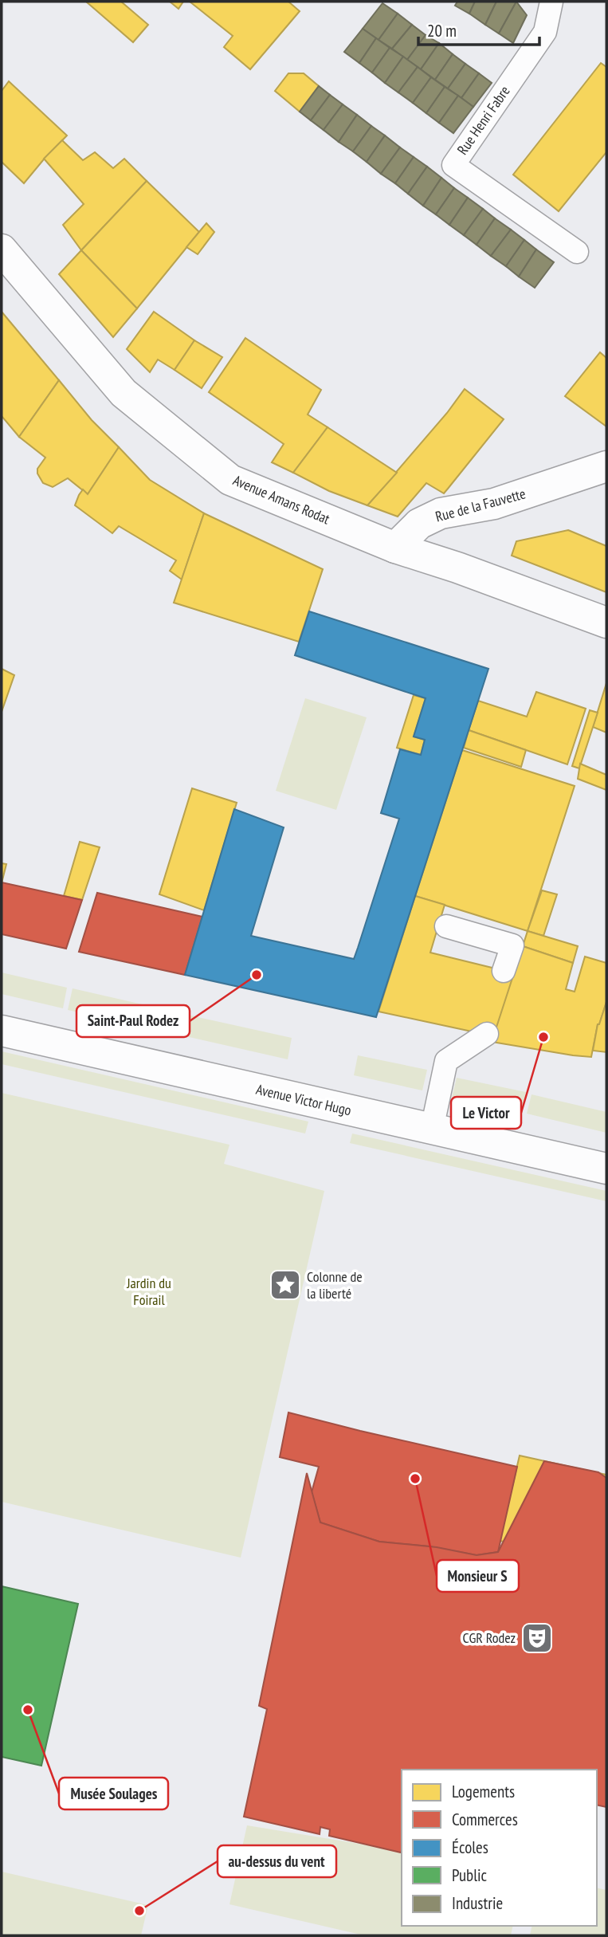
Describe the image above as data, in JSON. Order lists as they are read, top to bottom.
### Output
{
  "streets": {
    "main road": ["Avenue Amans Rodat", "Rue de la Fauvette", "Avenue Victor Hugo"],
    "lane": ["Rue Henri Fabre"]
  },
  "crossings": [
    ["Avenue Amans Rodat", "Rue de la Fauvette"]
  ],
  "parks": ["Jardin du Foirail"],
  "places": {
    "other": [
      "Saint-Paul Rodez",
      "Le Victor",
      "Monsieur S",
      "Musée Soulages",
      "au-dessus du vent"
    ],
    "place": ["Colonne de la liberté"],
    "theatre": ["CGR Rodez"]
  },
  "legend": [
    "Logements",
    "Commerces",
    "Écoles",
    "Public",
    "Industrie"
  ],
  "scale_bar": "20 m"
}
